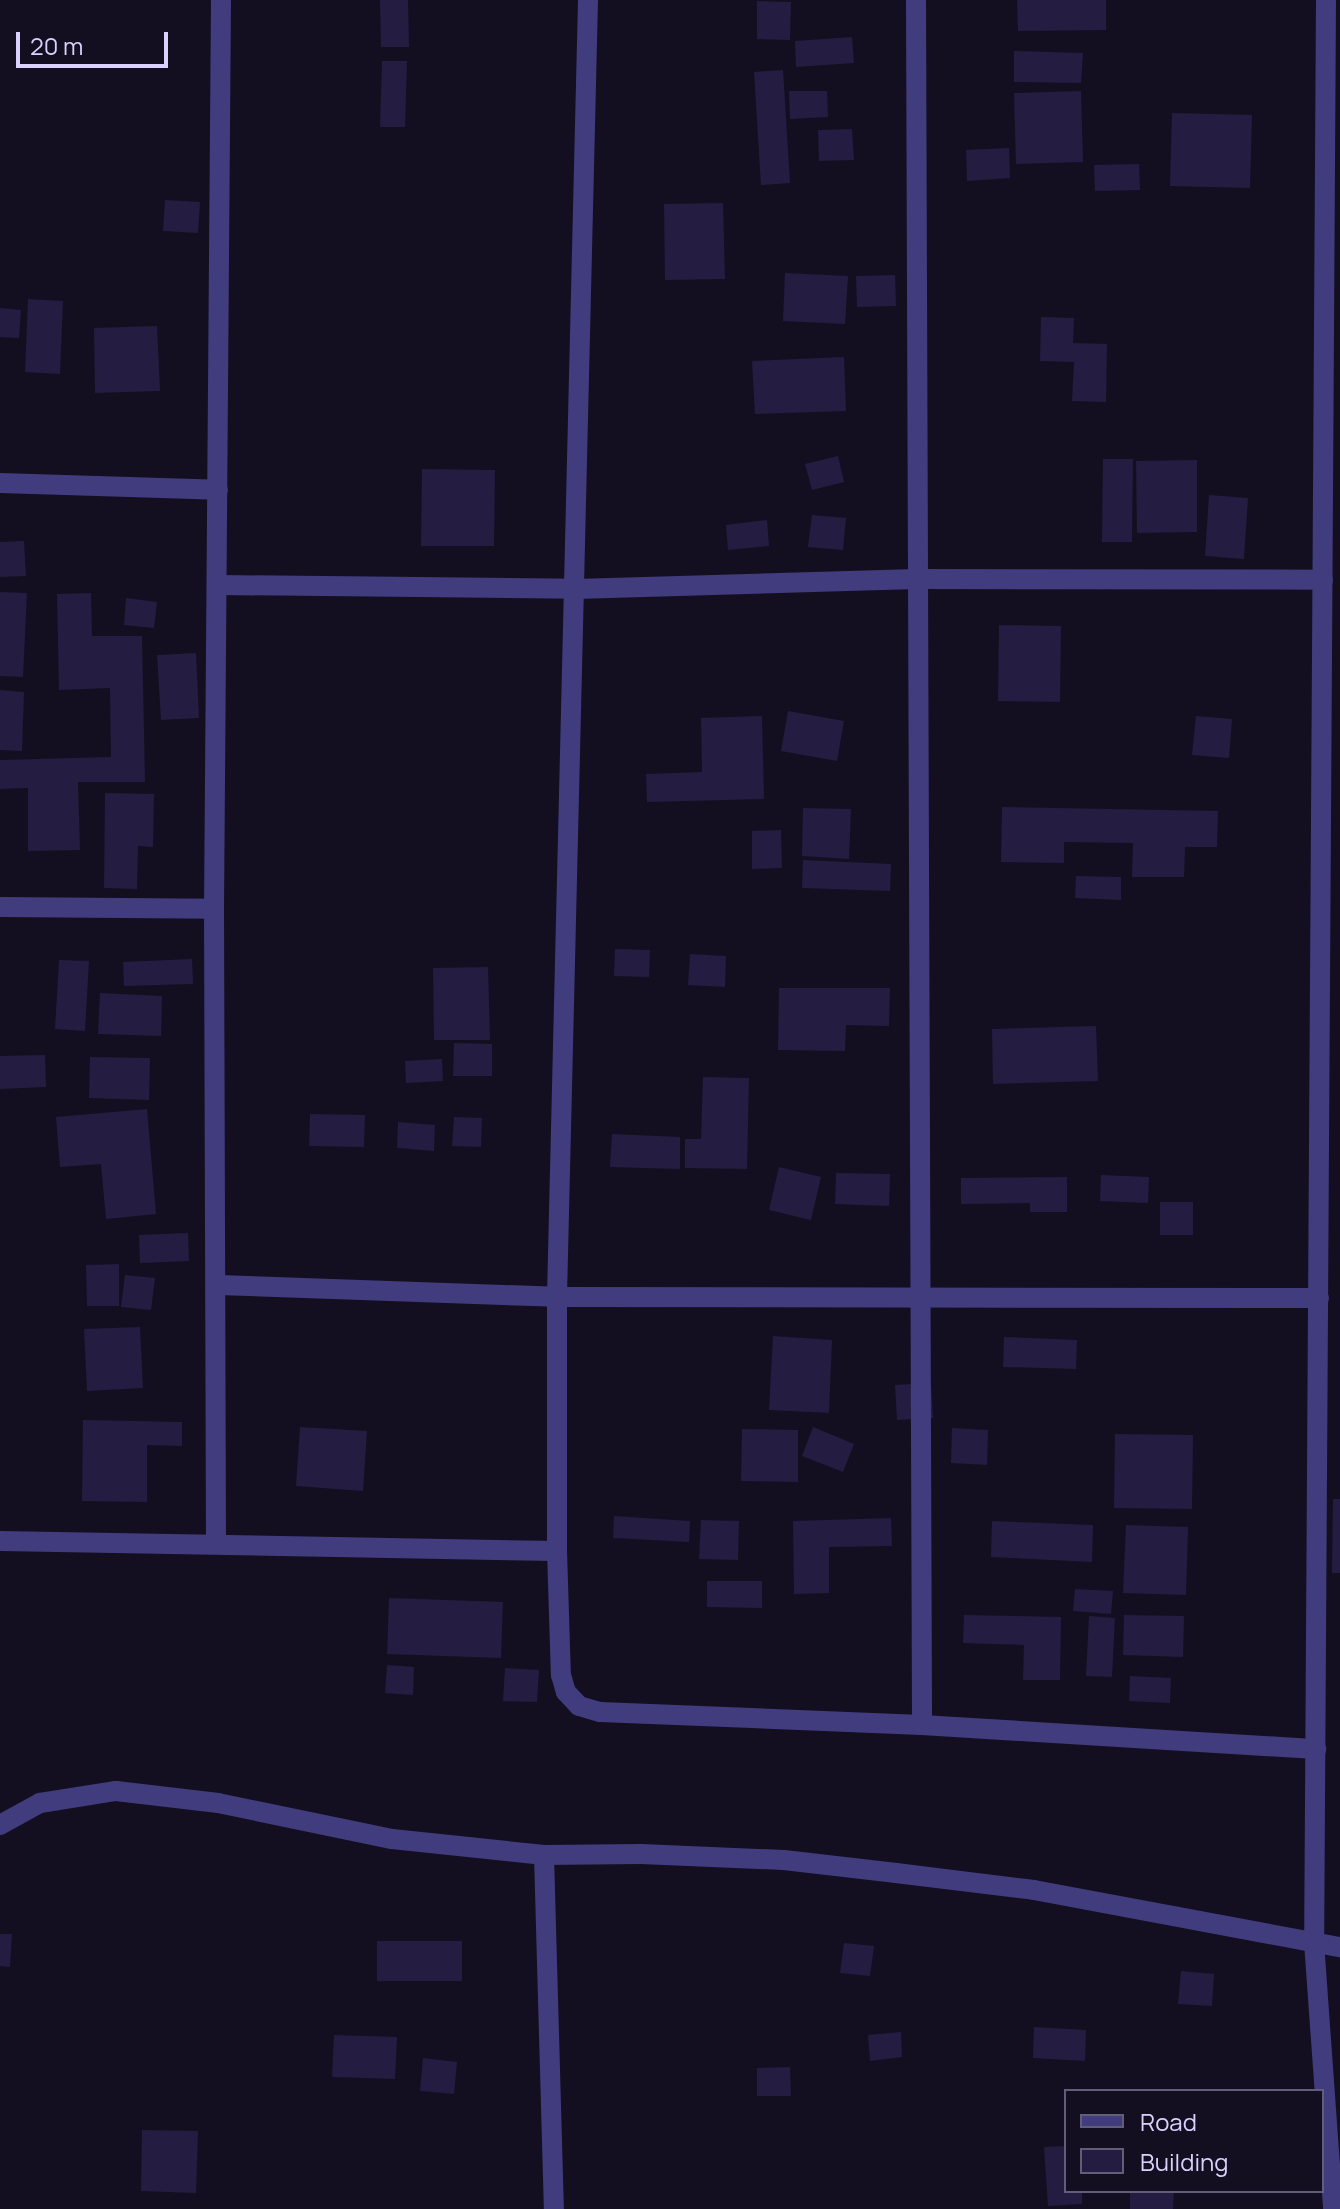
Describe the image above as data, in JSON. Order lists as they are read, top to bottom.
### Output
{
  "legend": ["Road", "Building"],
  "scale_bar": "20 m"
}
